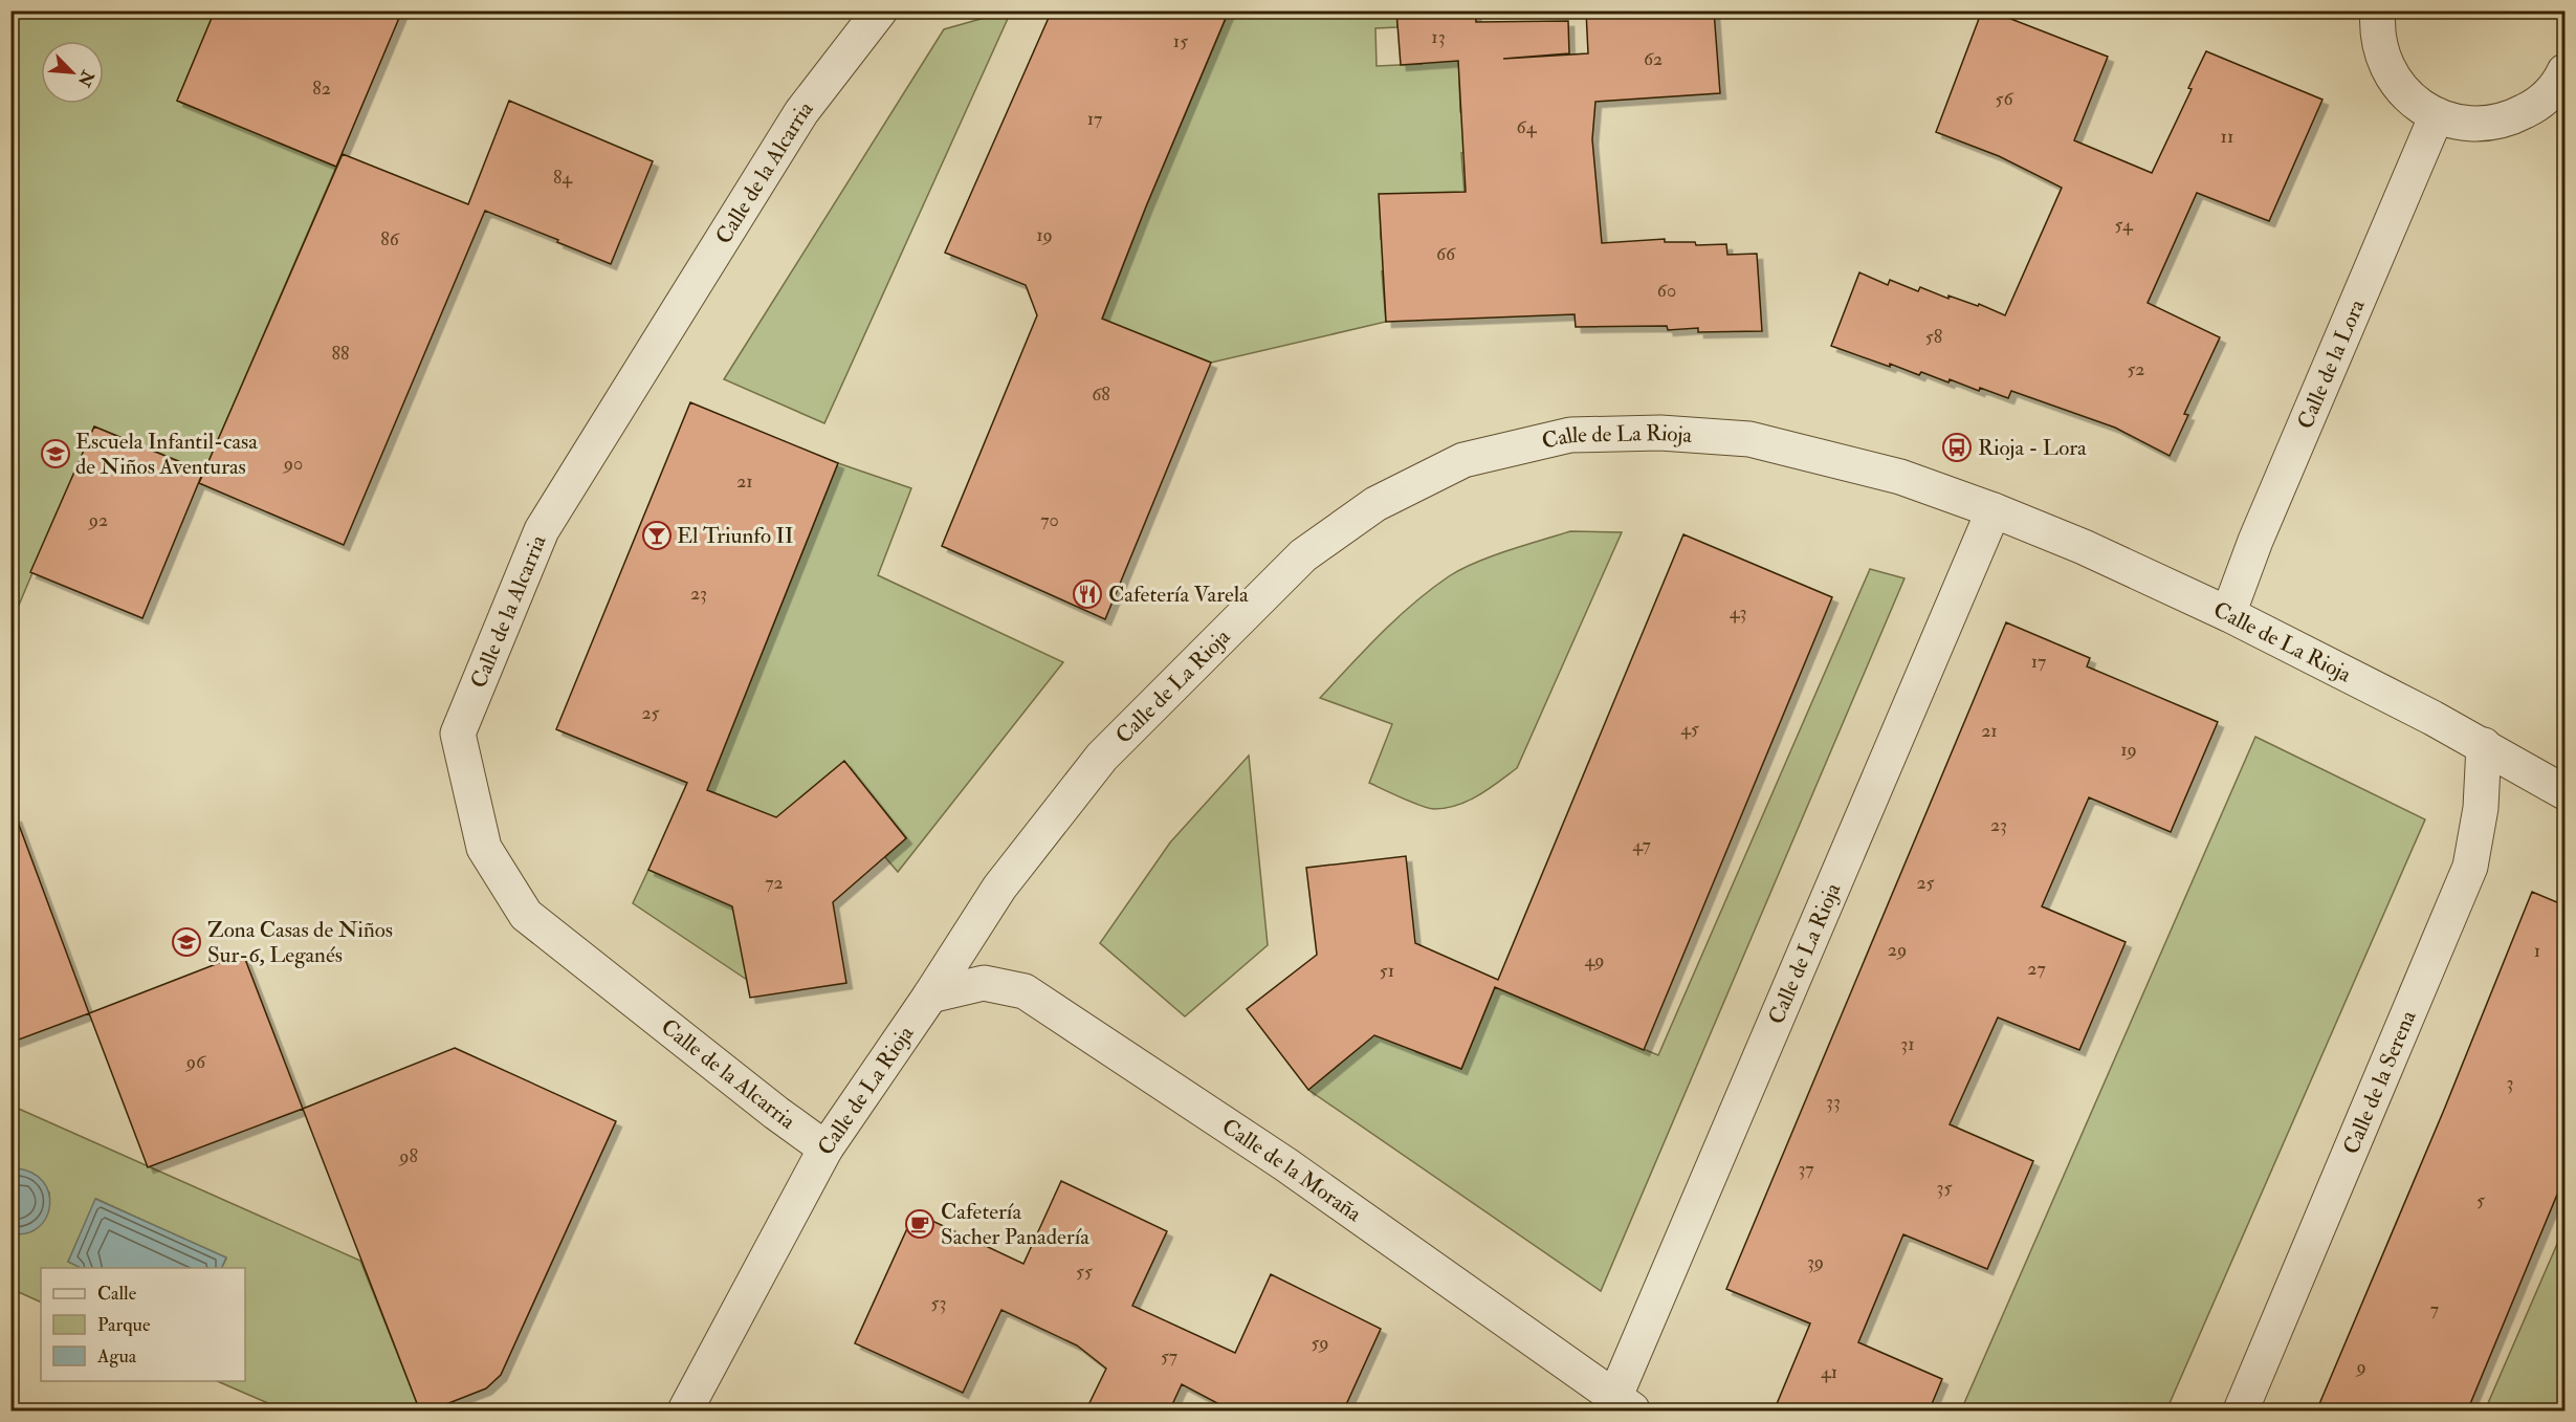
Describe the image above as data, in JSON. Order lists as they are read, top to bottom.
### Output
{
  "streets": {
    "street": [
      "Calle de la Alcarria",
      "Calle de la Lora",
      "Calle de La Rioja",
      "Calle de la Serena",
      "Calle de la Moraña"
    ]
  },
  "crossings": [
    ["Calle de la Alcarria", "Calle de La Rioja"],
    ["Calle de la Lora", "Calle de La Rioja"],
    ["Calle de La Rioja", "Calle de la Serena"],
    ["Calle de La Rioja", "Calle de la Moraña"]
  ],
  "places": {
    "bus stop": ["Rioja - Lora"],
    "school or university": ["Escuela Infantil-casa de Niños Aventuras", "Zona Casas de Niños Sur-6, Leganés"],
    "bar": ["El Triunfo II"],
    "restaurant": ["Cafetería Varela"],
    "cafe": ["Cafetería Sacher Panadería"]
  },
  "house_numbers": [
    "13",
    "15",
    "62",
    "82",
    "56",
    "17",
    "64",
    "11",
    "84",
    "54",
    "19",
    "86",
    "66",
    "60",
    "58",
    "88",
    "52",
    "68",
    "90",
    "21",
    "92",
    "70",
    "23",
    "43",
    "17",
    "25",
    "45",
    "21",
    "19",
    "23",
    "47",
    "72",
    "25",
    "29",
    "1",
    "49",
    "27",
    "51",
    "31",
    "96",
    "3",
    "33",
    "98",
    "37",
    "35",
    "5",
    "39",
    "55",
    "53",
    "7",
    "59",
    "57",
    "9",
    "41"
  ],
  "legend": ["Calle", "Parque", "Agua"],
  "north": "bottom right"
}
